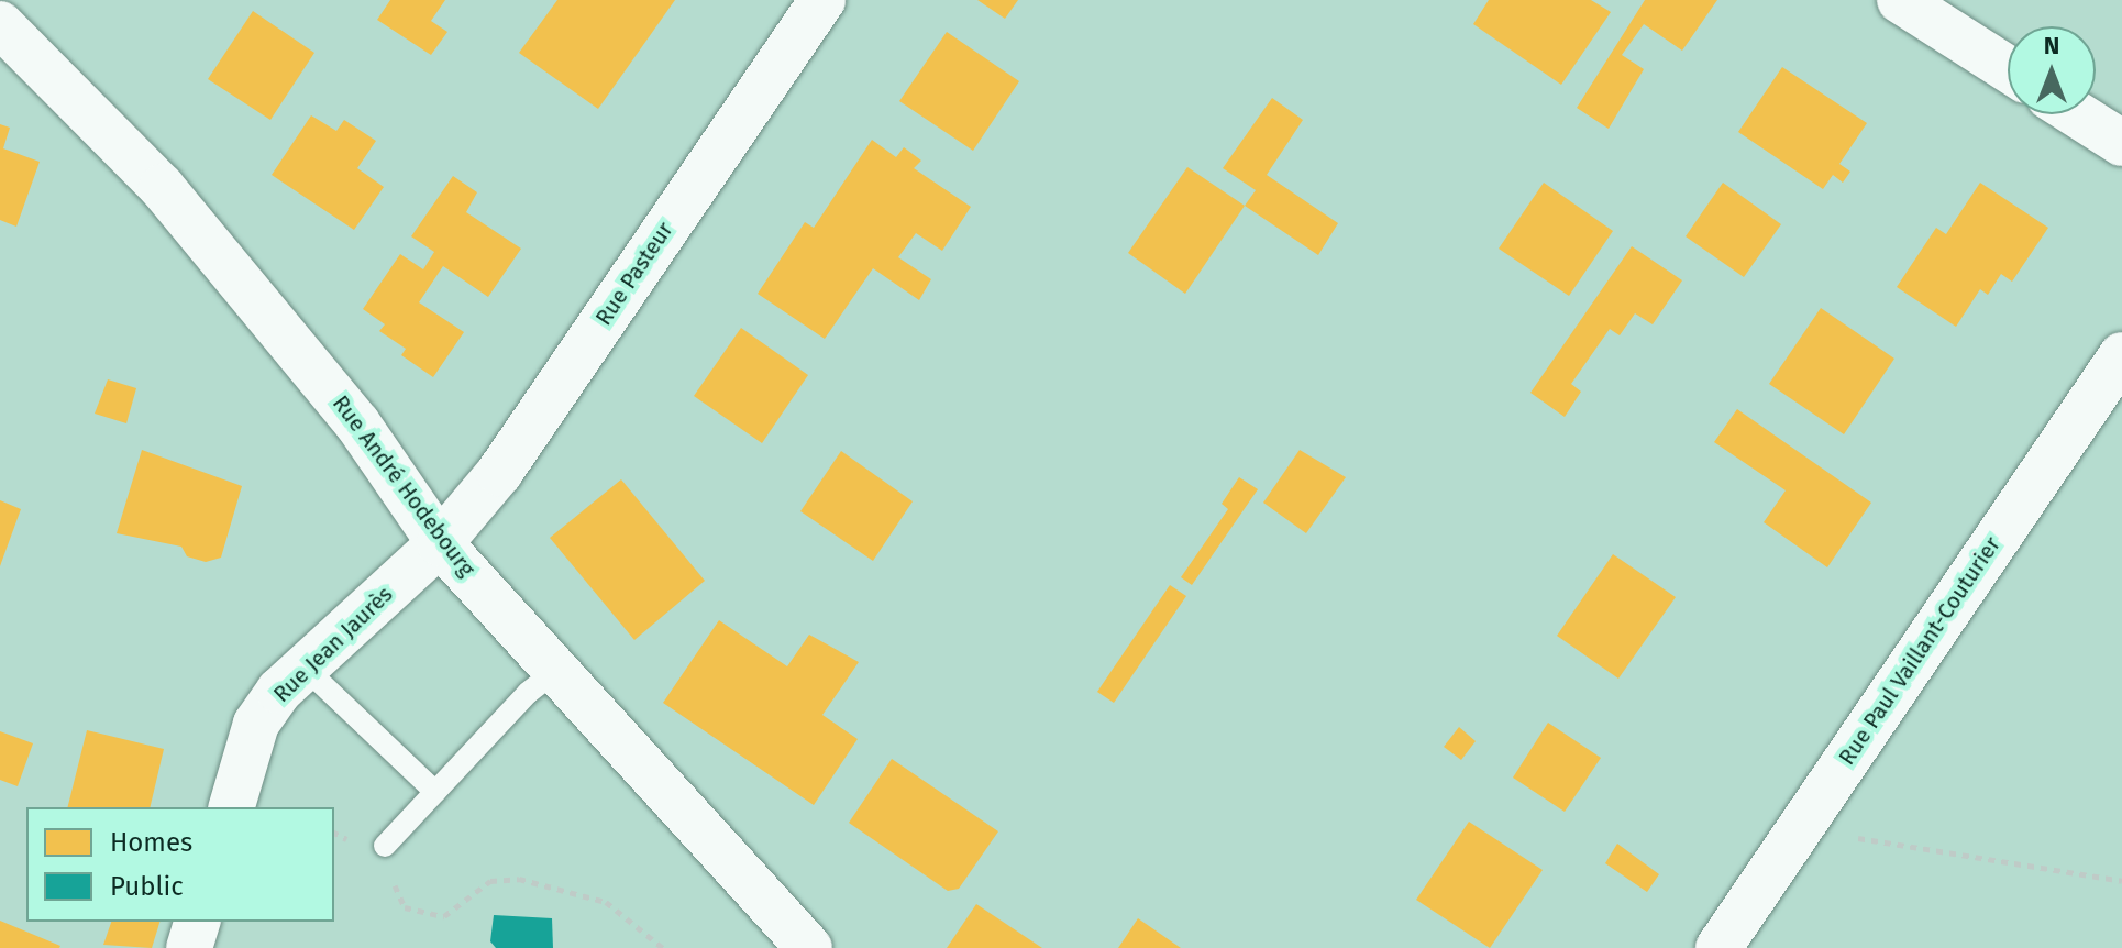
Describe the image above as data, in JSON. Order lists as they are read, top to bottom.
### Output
{
  "streets": {
    "street": [
      "Rue Pasteur",
      "Rue André Hodebourg",
      "Rue Jean Jaurès",
      "Rue Paul Vaillant-Couturier"
    ]
  },
  "crossings": [
    ["Rue Pasteur", "Rue André Hodebourg"],
    ["Rue Pasteur", "Rue Jean Jaurès"],
    ["Rue André Hodebourg", "Rue Jean Jaurès"]
  ],
  "legend": ["Homes", "Public"],
  "north": "top"
}
